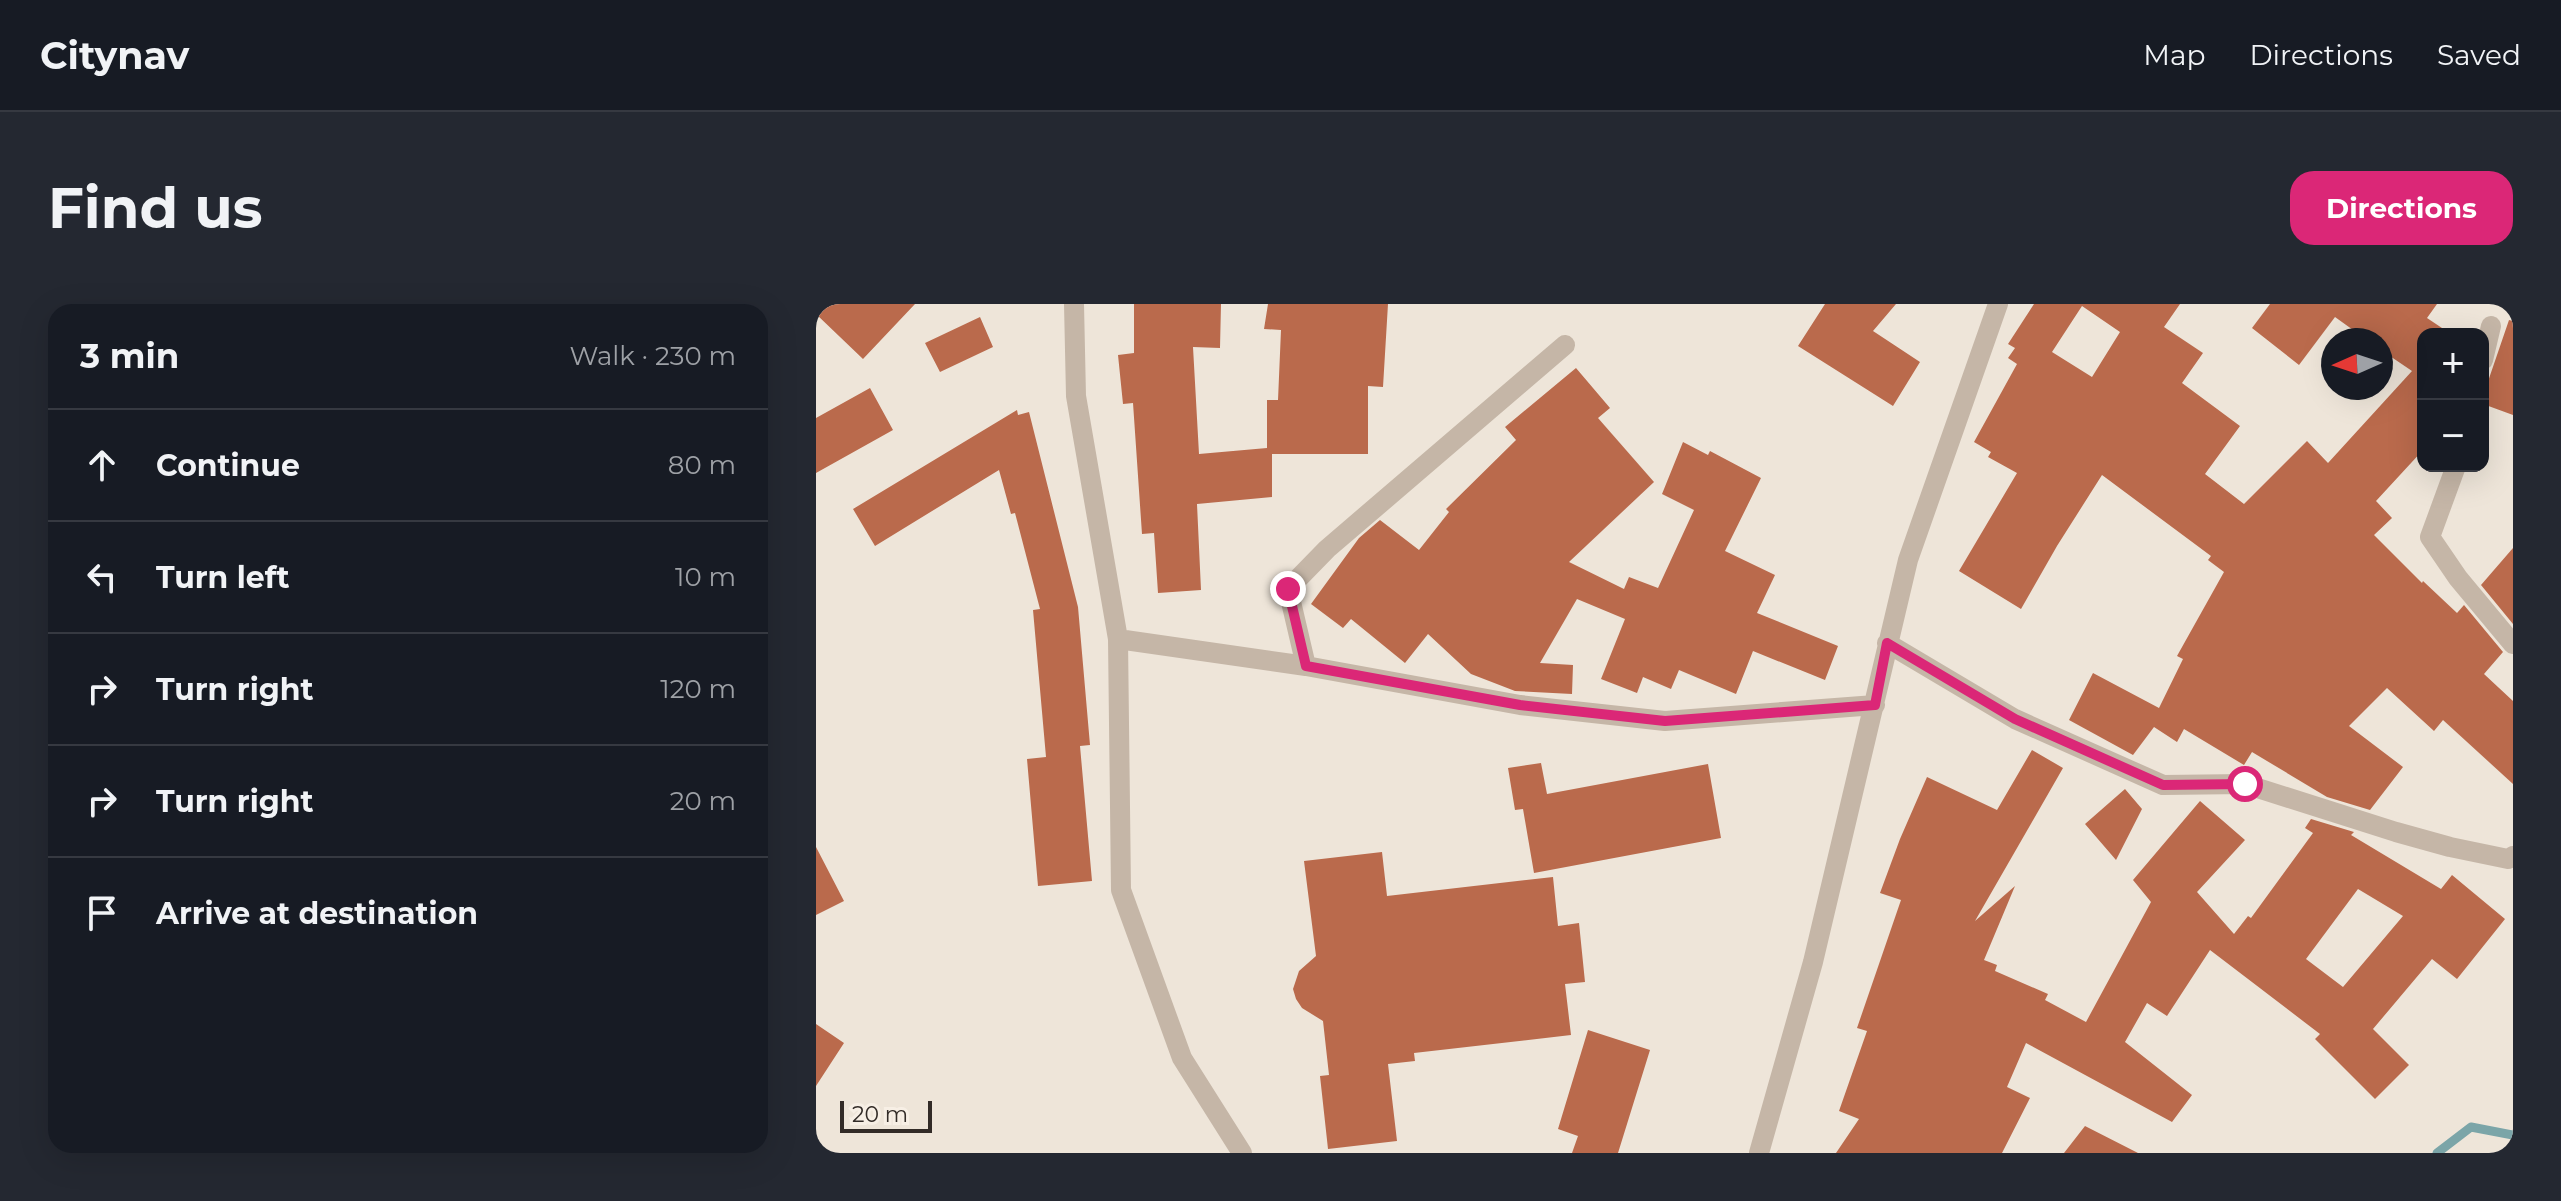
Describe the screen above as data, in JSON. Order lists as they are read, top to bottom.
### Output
{
  "scale_bar": "20 m",
  "north": "left",
  "page": {
    "header": "Citynav",
    "nav": ["Map", "Directions", "Saved"],
    "buttons": "Directions",
    "title": "Find us",
    "heading": ["3 min", "Walk · 230 m"],
    "map_buttons": ["+", "−"],
    "list": [
      ["Continue", "80 m"],
      ["Turn left", "10 m"],
      ["Turn right", "120 m"],
      ["Turn right", "20 m"],
      "Arrive at destination"
    ],
    "scale": "20 m"
  }
}
